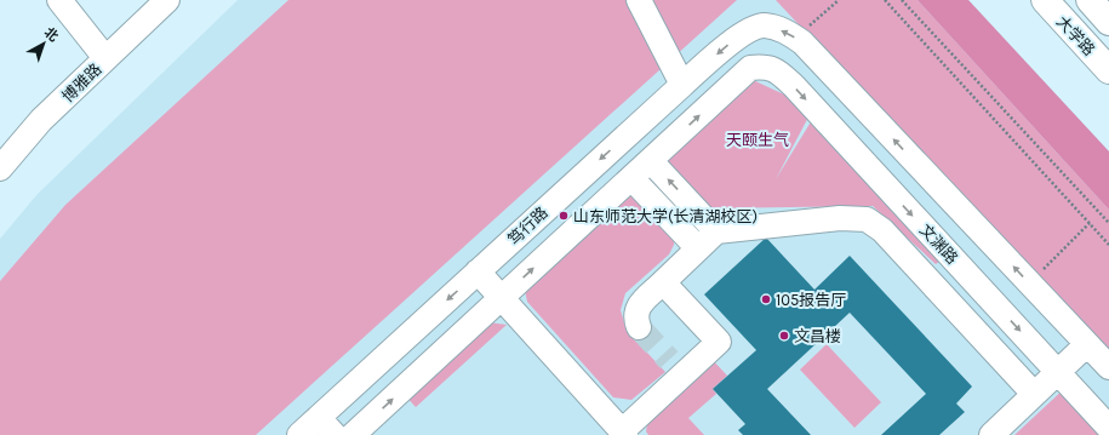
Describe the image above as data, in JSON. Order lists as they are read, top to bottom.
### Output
{
  "streets": {
    "main road": ["大学路"],
    "street": ["博雅路", "笃行路", "文渊路"]
  },
  "parks": ["天颐生气"],
  "places": ["山东师范大学(长清湖校区)", "105报告厅", "文昌楼"],
  "north": "top right"
}
